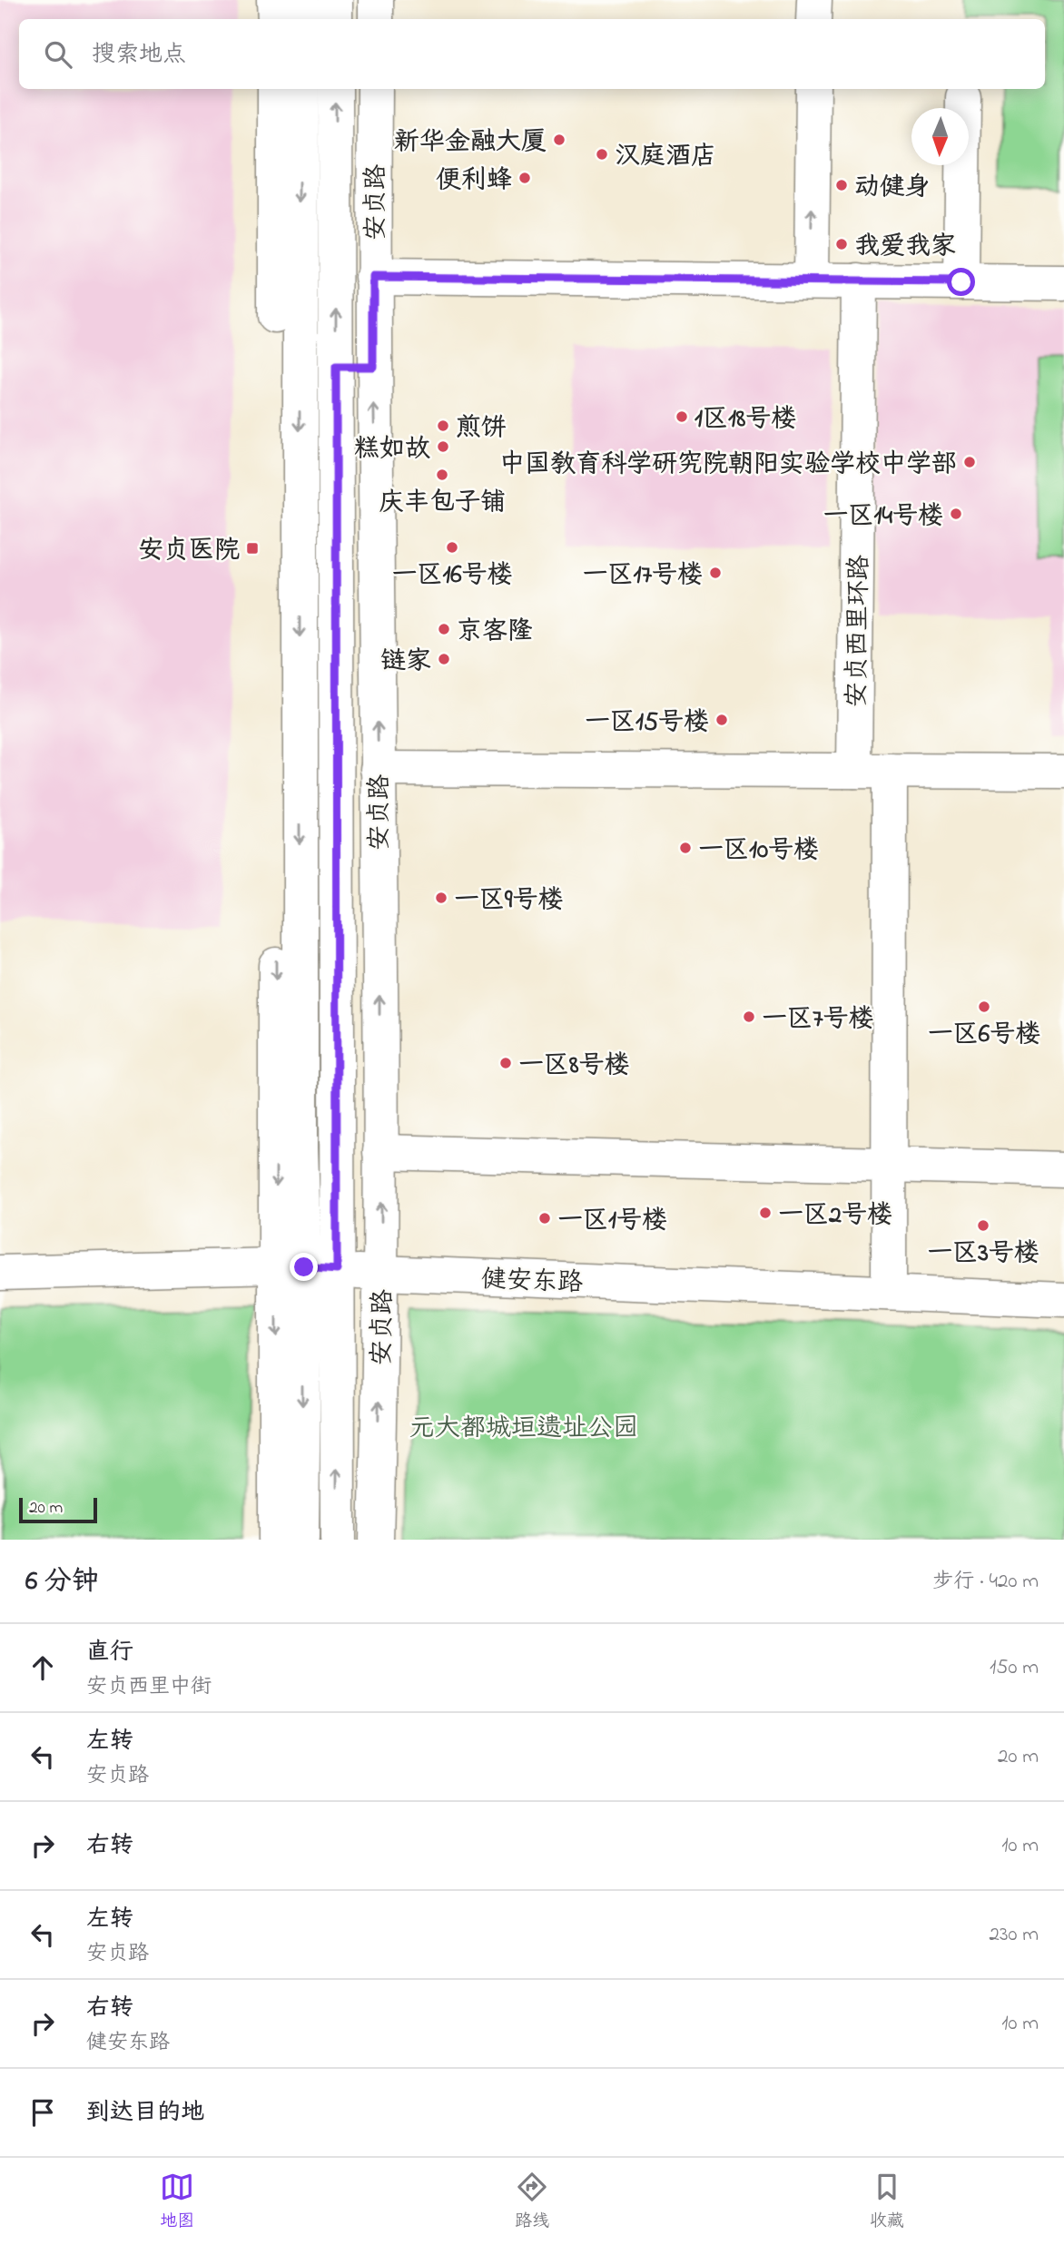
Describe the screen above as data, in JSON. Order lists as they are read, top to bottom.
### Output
{
  "streets": {
    "street": ["安贞路", "安贞西里环路", "健安东路"]
  },
  "crossings": [
    ["安贞路", "健安东路"]
  ],
  "parks": ["元大都城垣遗址公园"],
  "places": {
    "other": [
      "新华金融大厦",
      "汉庭酒店",
      "便利蜂",
      "动健身",
      "我爱我家",
      "1区18号楼",
      "煎饼",
      "糕如故",
      "中国教育科学研究院朝阳实验学校中学部",
      "庆丰包子铺",
      "一区14号楼",
      "一区16号楼",
      "一区17号楼",
      "京客隆",
      "链家",
      "一区15号楼",
      "一区10号楼",
      "一区9号楼",
      "一区6号楼",
      "一区7号楼",
      "一区8号楼",
      "一区2号楼",
      "一区1号楼",
      "一区3号楼"
    ],
    "transit": ["安贞医院"]
  },
  "scale_bar": "20 m",
  "north": "bottom",
  "page": {
    "search": "搜索地点",
    "scale": "20 m",
    "heading": ["6 分钟", "步行 · 420 m"],
    "list": [
      ["直行", "安贞西里中街", "150 m"],
      ["左转", "安贞路", "20 m"],
      ["右转", "10 m"],
      ["左转", "安贞路", "230 m"],
      ["右转", "健安东路", "10 m"],
      "到达目的地"
    ],
    "nav": ["地图", "路线", "收藏"]
  }
}
